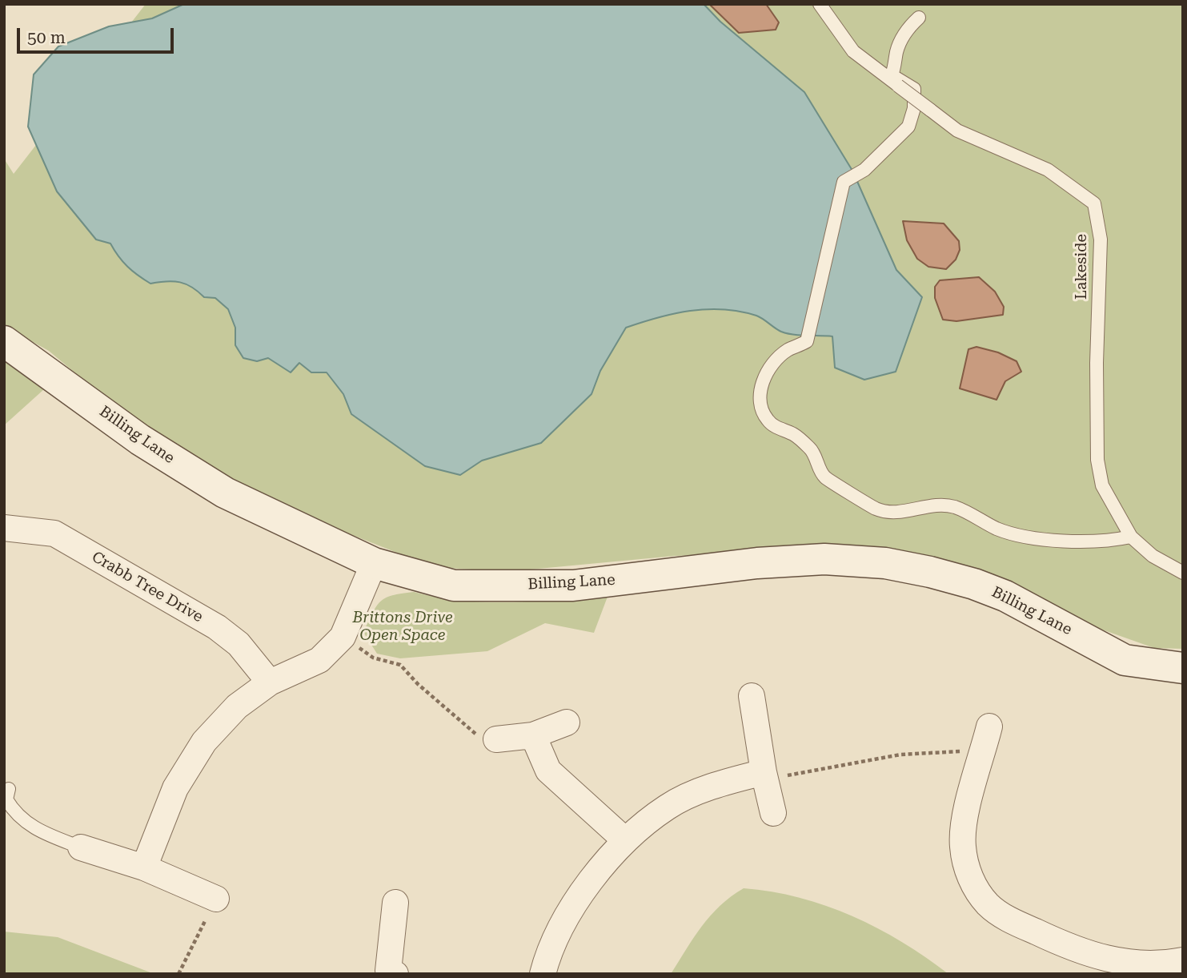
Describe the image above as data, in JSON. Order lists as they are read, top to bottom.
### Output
{
  "streets": {
    "street": ["Billing Lane", "Crabb Tree Drive"],
    "lane": ["Lakeside"]
  },
  "parks": ["Brittons Drive Open Space"],
  "scale_bar": "50 m"
}
